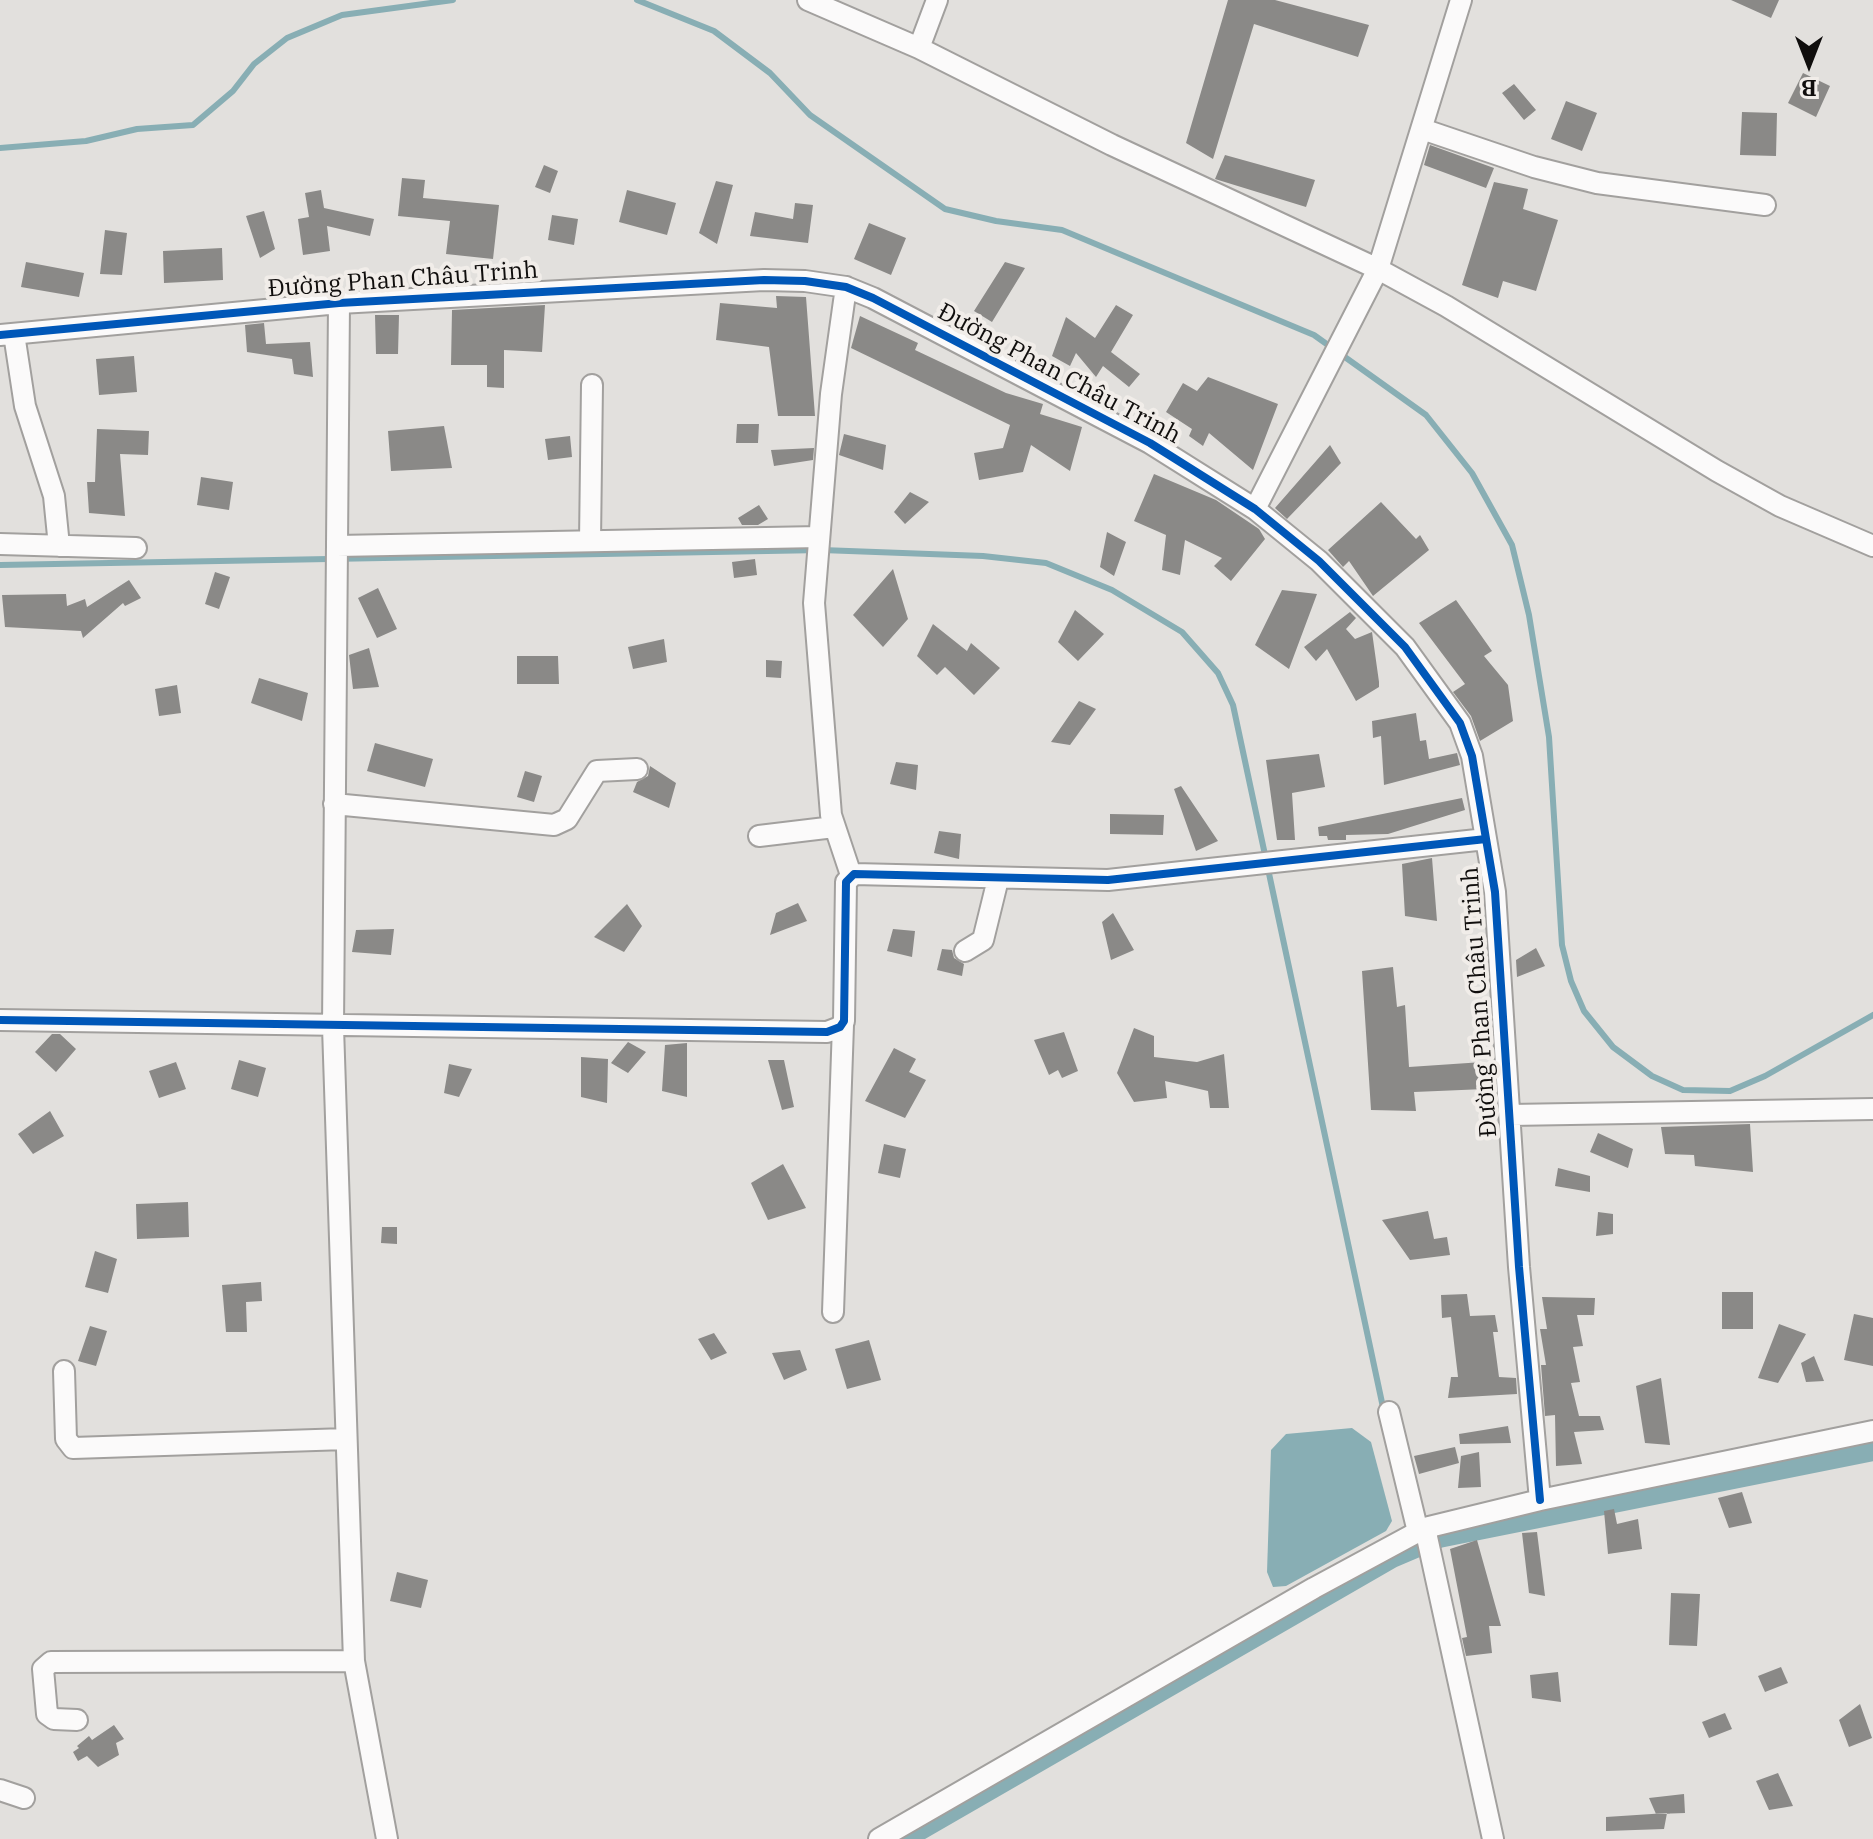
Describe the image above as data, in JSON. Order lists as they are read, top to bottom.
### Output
{
  "streets": {
    "street": ["Đường Phan Châu Trinh"]
  },
  "north": "bottom"
}
